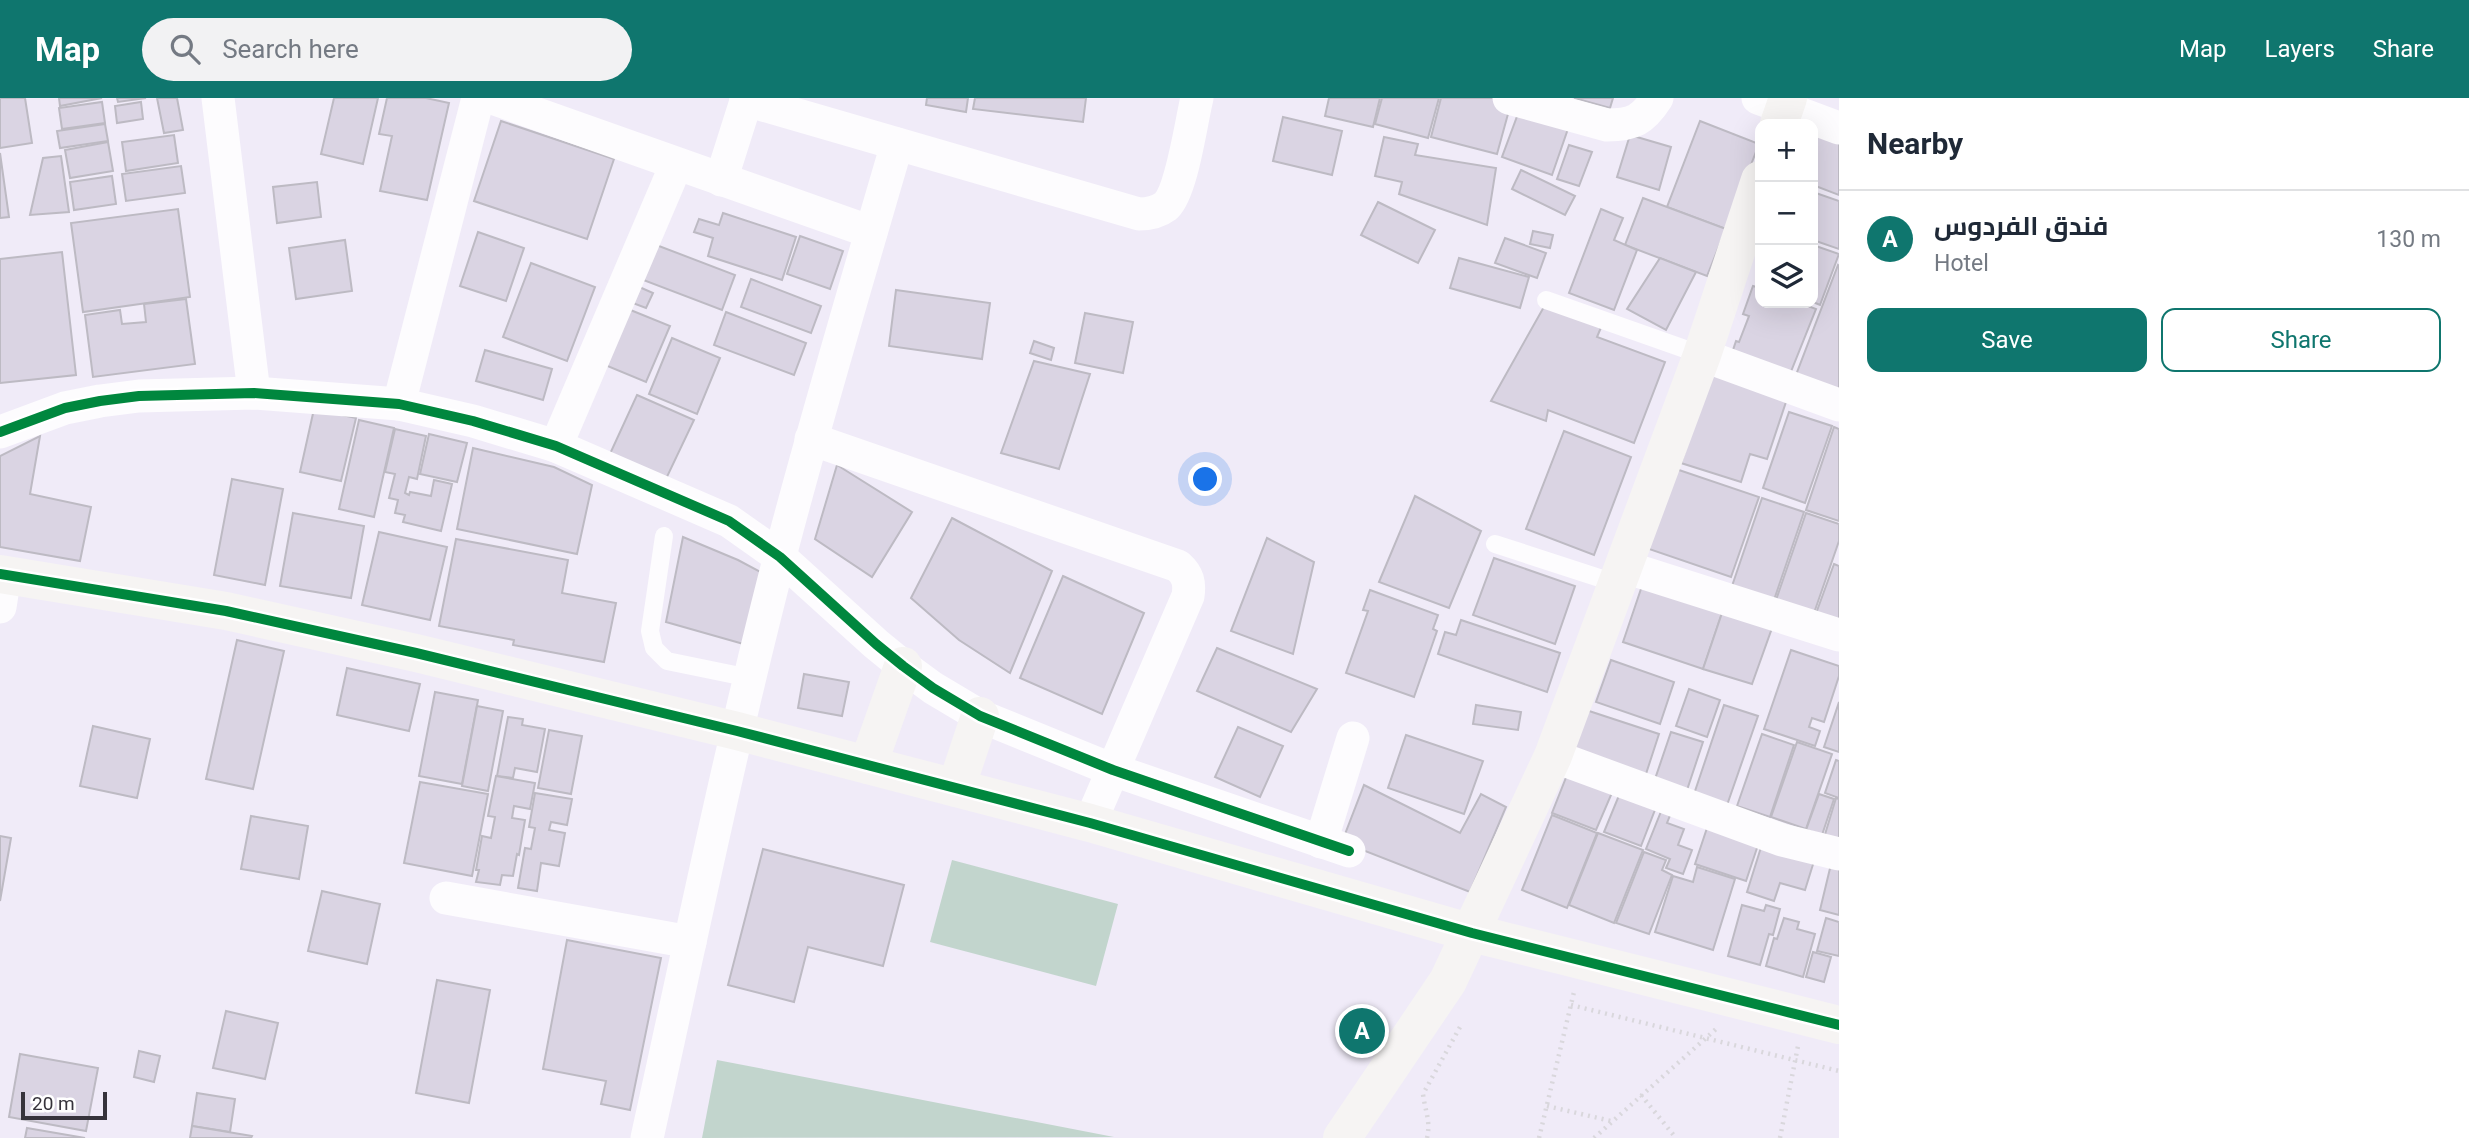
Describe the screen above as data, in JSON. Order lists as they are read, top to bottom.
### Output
{
  "scale_bar": "20 m",
  "page": {
    "header": "Map",
    "search": "Search here",
    "nav": ["Map", "Layers", "Share"],
    "heading": "Nearby",
    "map_buttons": ["+", "−"],
    "list": [
      {
        "mark": "A",
        "name": "فندق الفردوس",
        "note": "Hotel",
        "value": "130 m"
      }
    ],
    "buttons": ["Save", "Share"],
    "pins": "A",
    "scale": "20 m"
  }
}
